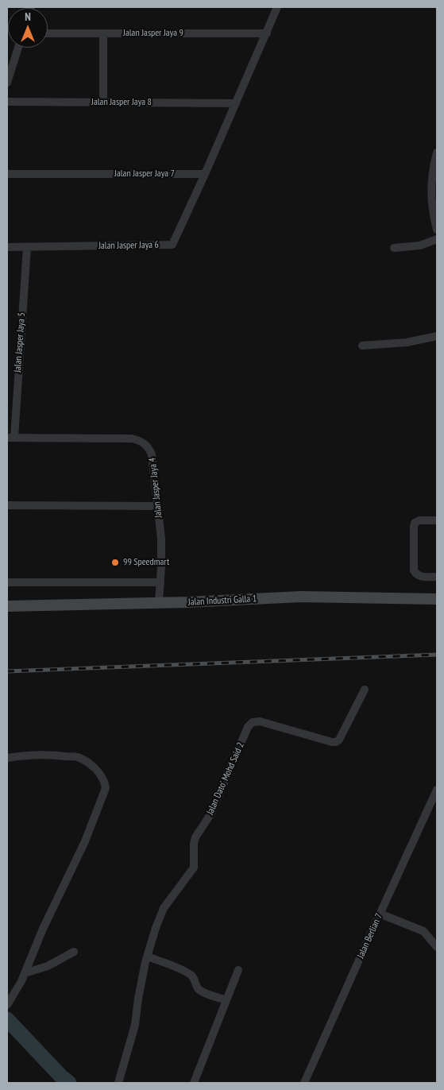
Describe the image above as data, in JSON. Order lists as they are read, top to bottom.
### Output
{
  "streets": {
    "main road": ["Jalan Industri Galla 1"],
    "street": [
      "Jalan Jasper Jaya 9",
      "Jalan Jasper Jaya 8",
      "Jalan Jasper Jaya 7",
      "Jalan Jasper Jaya 6",
      "Jalan Jasper Jaya 5",
      "Jalan Jasper Jaya 4",
      "Jalan Dato' Mohd Said 2",
      "Jalan Berlian 7"
    ]
  },
  "crossings": [
    ["Jalan Jasper Jaya 7", "Jalan Jasper Jaya 6"],
    ["Jalan Jasper Jaya 6", "Jalan Jasper Jaya 5"],
    ["Jalan Jasper Jaya 5", "Jalan Jasper Jaya 4"],
    ["Jalan Jasper Jaya 4", "Jalan Industri Galla 1"]
  ],
  "places": ["99 Speedmart"],
  "north": "top"
}
